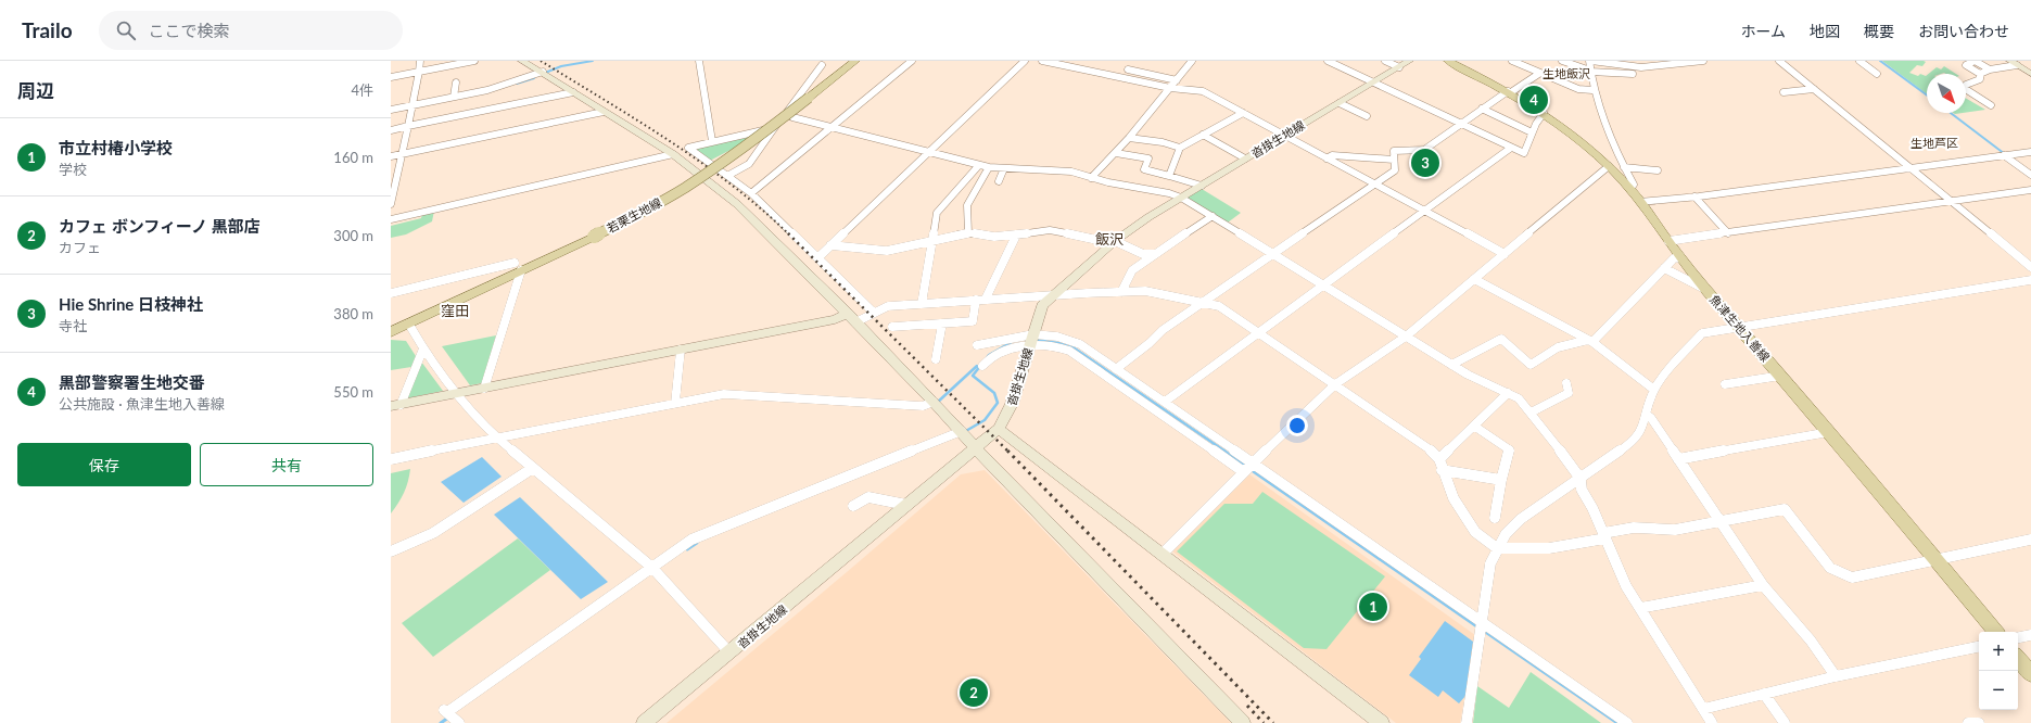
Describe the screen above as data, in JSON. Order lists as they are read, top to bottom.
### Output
{
  "streets": {
    "main road": ["若栗生地線", "魚津生地入善線"],
    "street": ["沓掛生地線"]
  },
  "districts": [
    "生地飯沢",
    "生地芦区",
    "飯沢",
    "窪田"
  ],
  "north": "bottom right",
  "page": {
    "header": "Trailo",
    "search": "ここで検索",
    "nav": [
      "ホーム",
      "地図",
      "概要",
      "お問い合わせ"
    ],
    "heading": ["周辺", "4件"],
    "pins": [
      "4",
      "3",
      "1",
      "2"
    ],
    "list": [
      {
        "mark": "1",
        "name": "市立村椿小学校",
        "note": "学校",
        "value": "160 m"
      },
      {
        "mark": "2",
        "name": "カフェ ボンフィーノ 黒部店",
        "note": "カフェ",
        "value": "300 m"
      },
      {
        "mark": "3",
        "name": "Hie Shrine 日枝神社",
        "note": "寺社",
        "value": "380 m"
      },
      {
        "mark": "4",
        "name": "黒部警察署生地交番",
        "note": "公共施設 · 魚津生地入善線",
        "value": "550 m"
      }
    ],
    "buttons": ["保存", "共有"],
    "map_buttons": ["+", "−"]
  }
}
